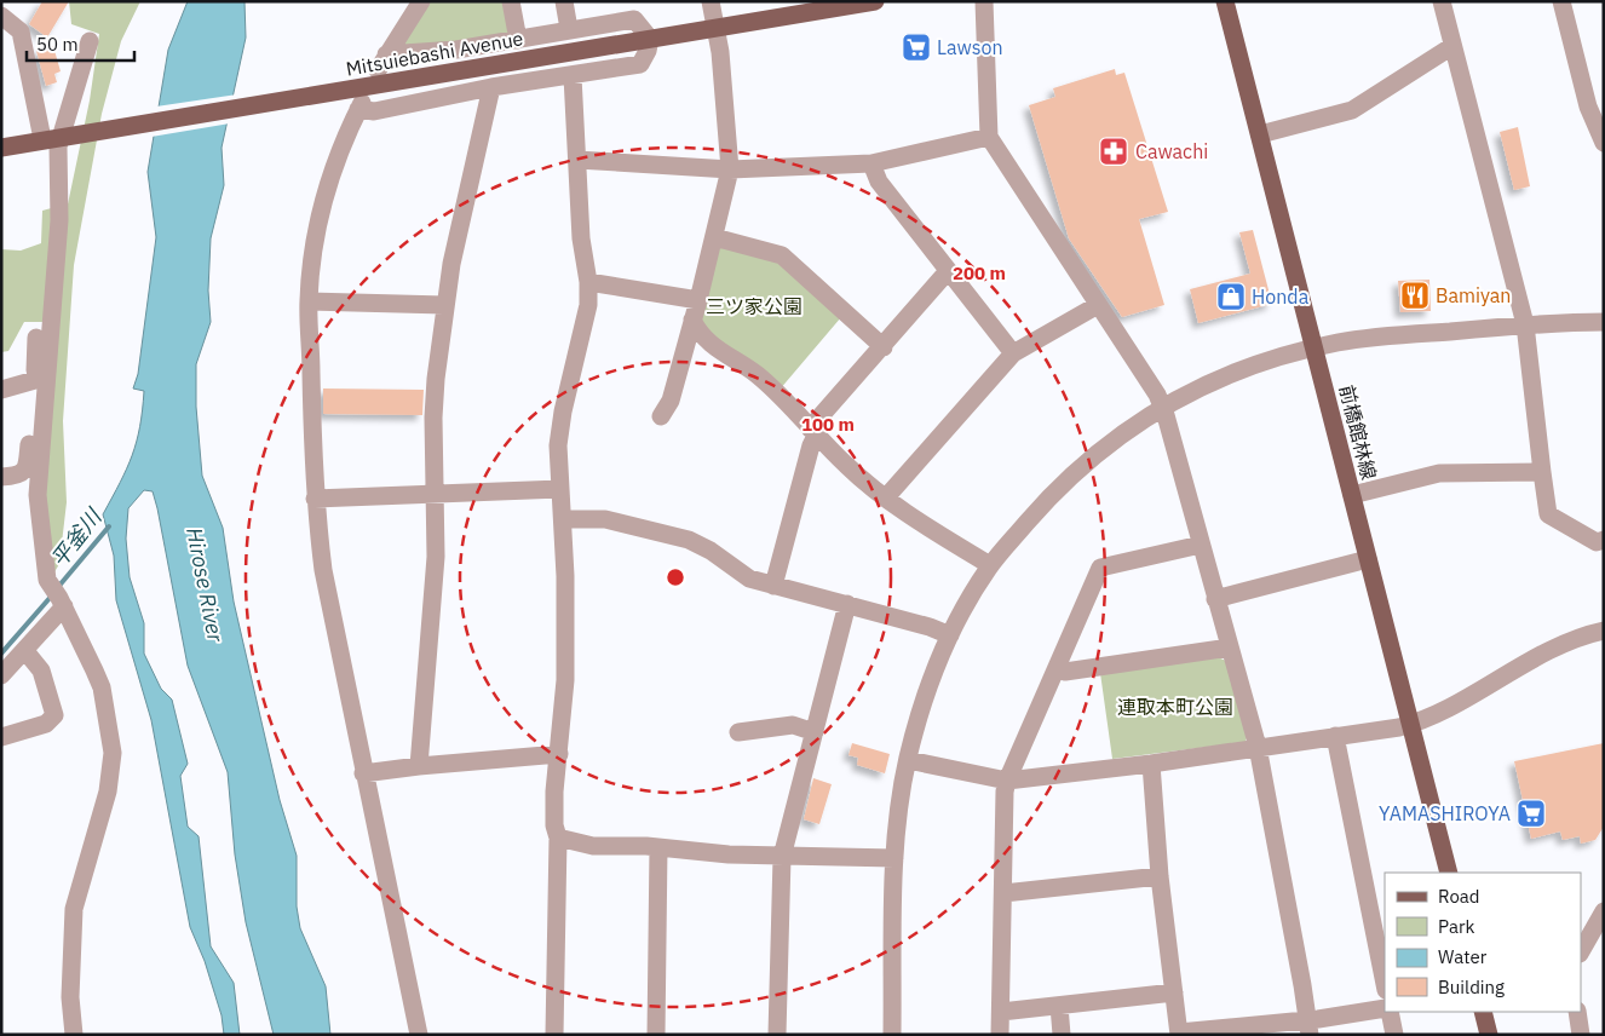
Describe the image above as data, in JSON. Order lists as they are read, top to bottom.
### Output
{
  "streets": {
    "main road": ["Mitsuiebashi Avenue", "前橋館林線"]
  },
  "water": ["平釜川", "Hirose River"],
  "parks": ["三ツ家公園", "連取本町公園"],
  "places": {
    "supermarket": ["Lawson", "YAMASHIROYA"],
    "pharmacy": ["Cawachi"],
    "restaurant": ["Bamiyan"],
    "shop": ["Honda"]
  },
  "legend": [
    "Road",
    "Park",
    "Water",
    "Building"
  ],
  "scale_bar": "50 m",
  "rings": ["200 m", "100 m"]
}
